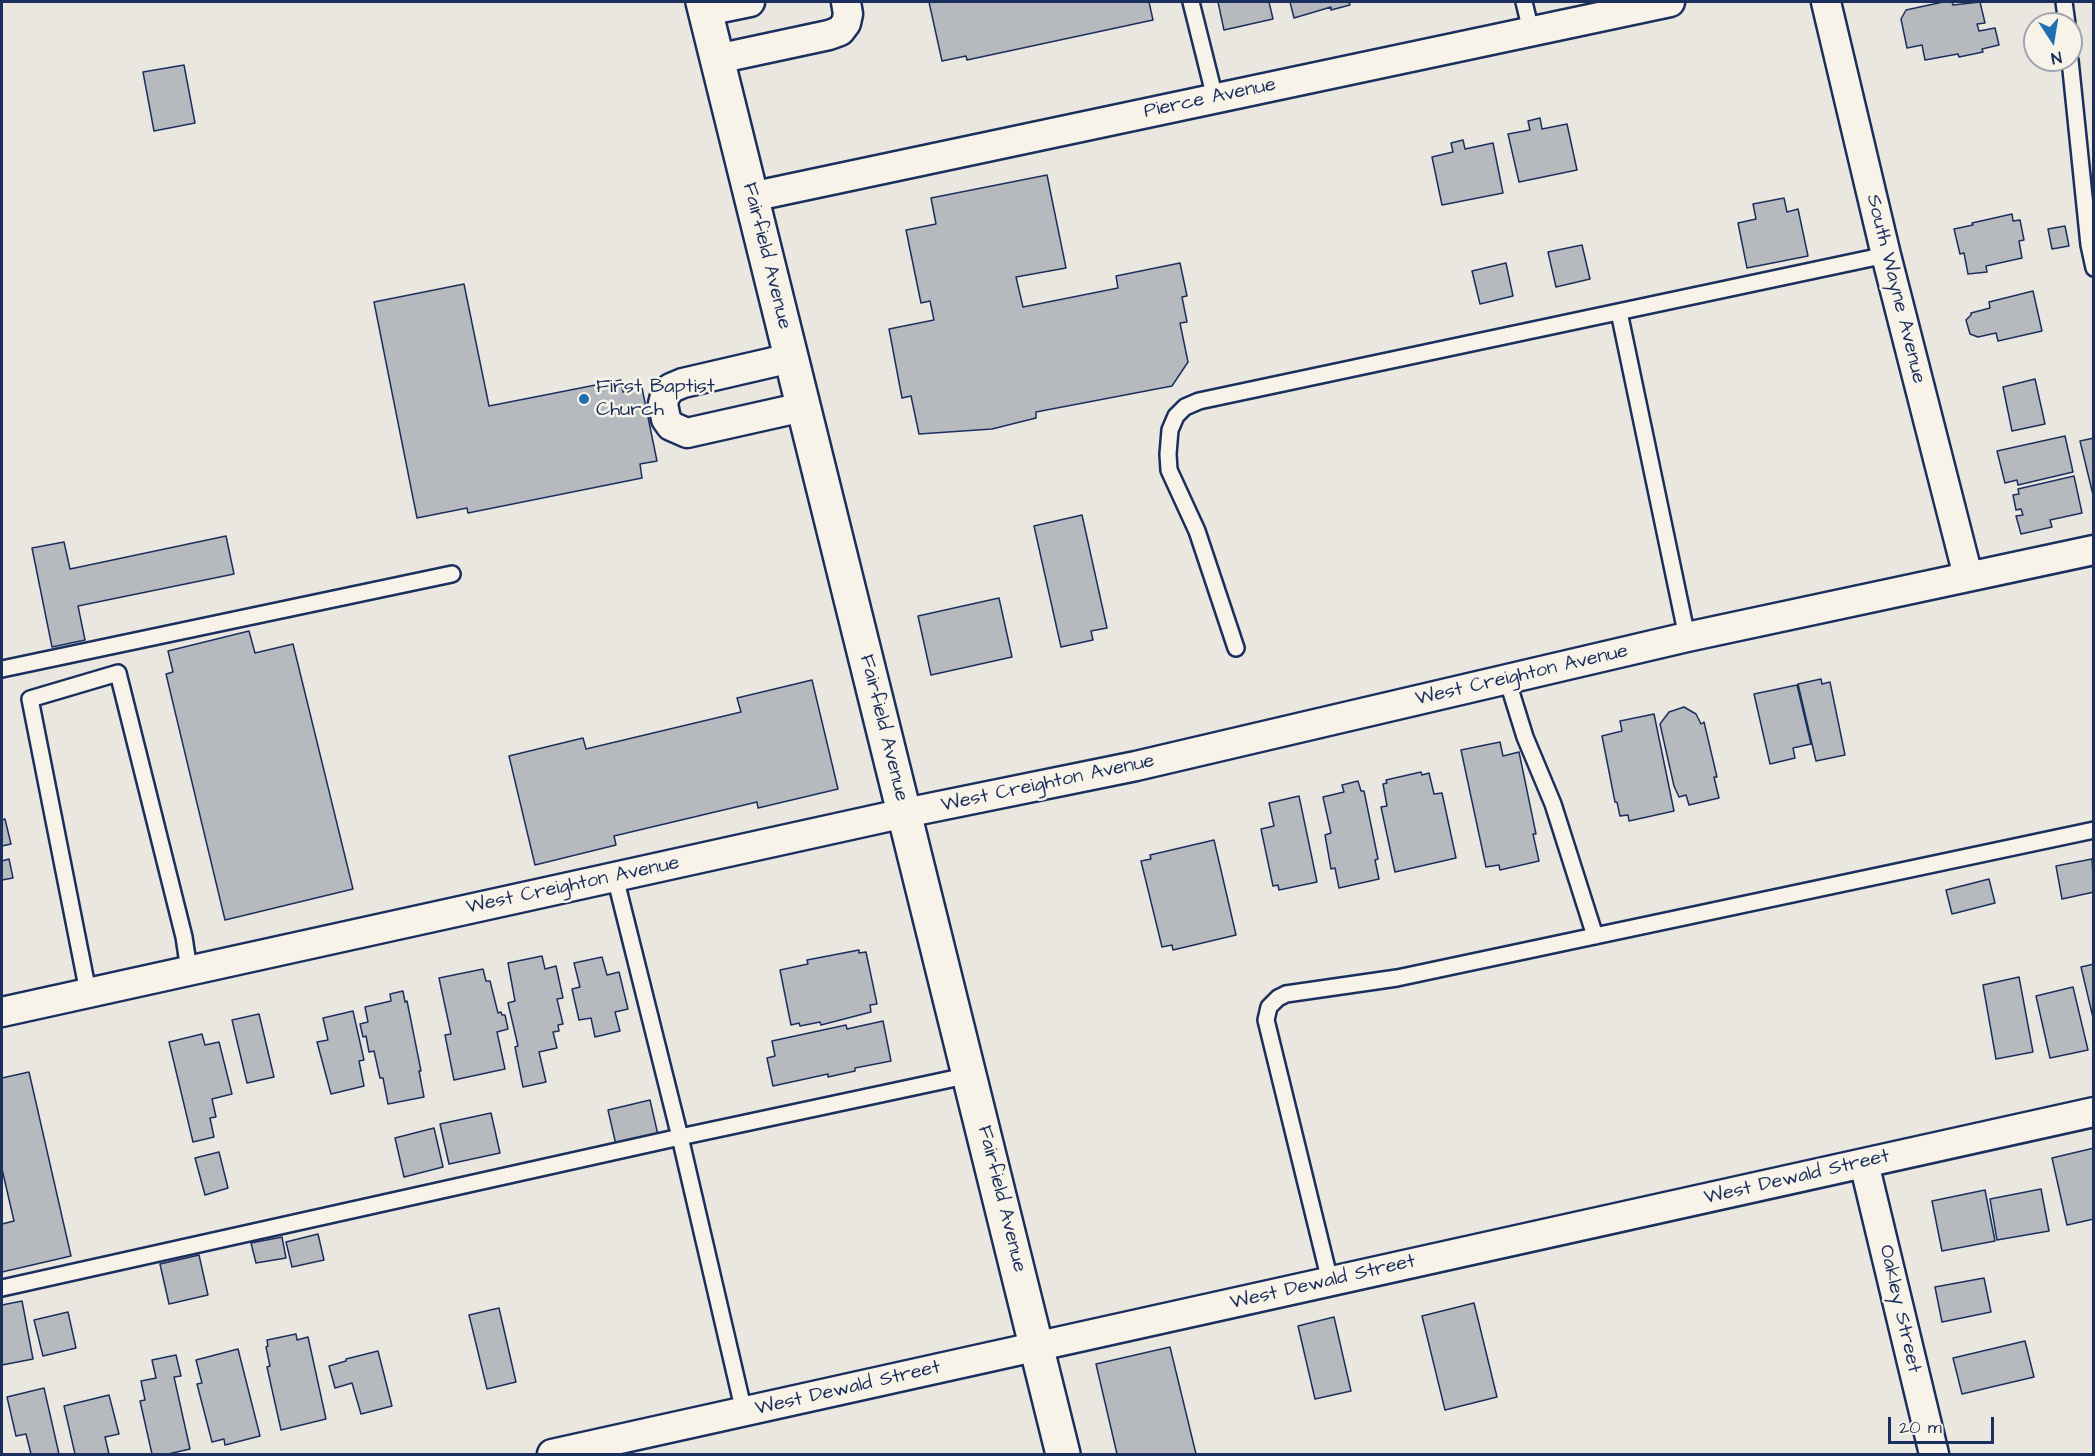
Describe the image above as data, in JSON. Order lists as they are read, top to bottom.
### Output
{
  "streets": {
    "main road": ["Fairfield Avenue"],
    "street": [
      "Pierce Avenue",
      "South Wayne Avenue",
      "West Creighton Avenue",
      "West Dewald Street",
      "Oakley Street"
    ]
  },
  "crossings": [
    ["Pierce Avenue", "Fairfield Avenue"],
    ["Fairfield Avenue", "West Creighton Avenue"],
    ["Fairfield Avenue", "West Dewald Street"],
    ["South Wayne Avenue", "West Creighton Avenue"],
    ["West Dewald Street", "Oakley Street"]
  ],
  "places": ["First Baptist Church"],
  "scale_bar": "20 m",
  "north": "bottom"
}
